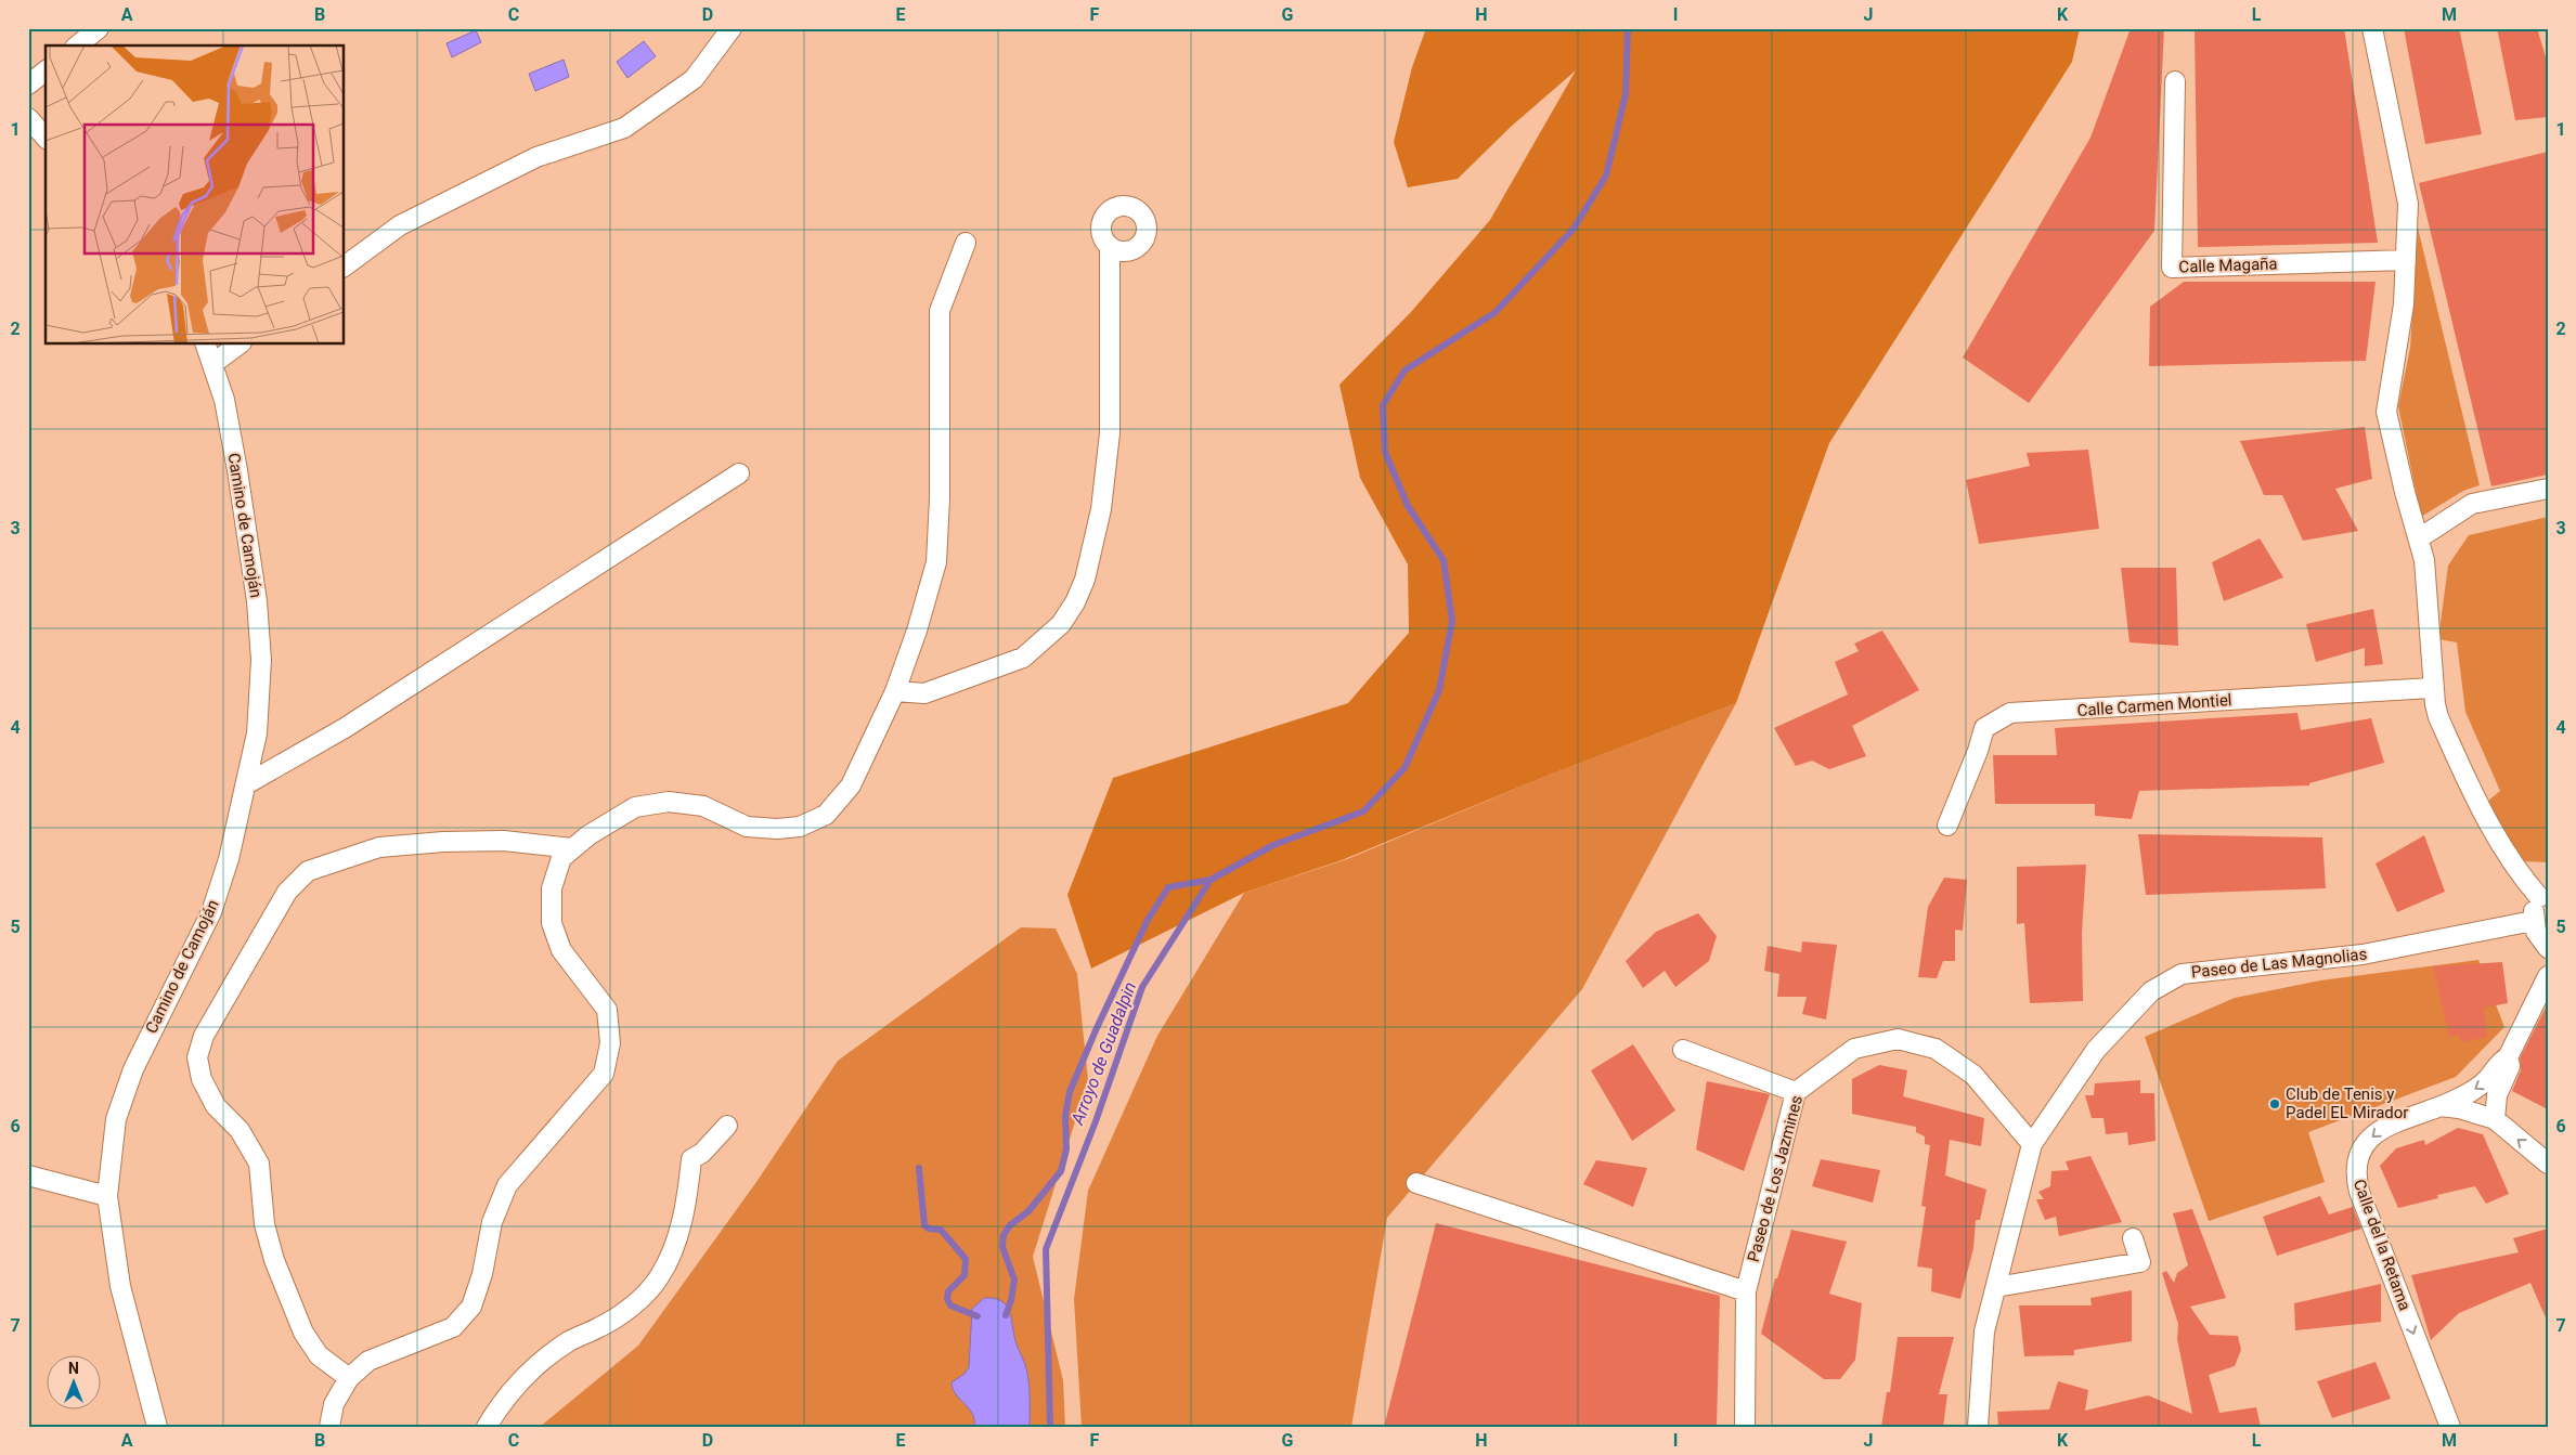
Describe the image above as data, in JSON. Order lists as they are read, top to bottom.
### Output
{
  "streets": {
    "street": [
      "Calle Magaña",
      "Camino de Camoján",
      "Calle Carmen Montiel",
      "Paseo de Las Magnolias",
      "Paseo de Los Jazmines",
      "Calle del la Retama"
    ]
  },
  "crossings": [
    ["Paseo de Las Magnolias", "Paseo de Los Jazmines"]
  ],
  "water": ["Arroyo de Guadalpin"],
  "places": ["Club de Tenis y Padel EL Mirador"],
  "north": "top",
  "grid": {
    "columns": [
      "A",
      "B",
      "C",
      "D",
      "E",
      "F",
      "G",
      "H",
      "I",
      "J",
      "K",
      "L",
      "M"
    ],
    "rows": [
      "1",
      "2",
      "3",
      "4",
      "5",
      "6",
      "7"
    ]
  }
}
